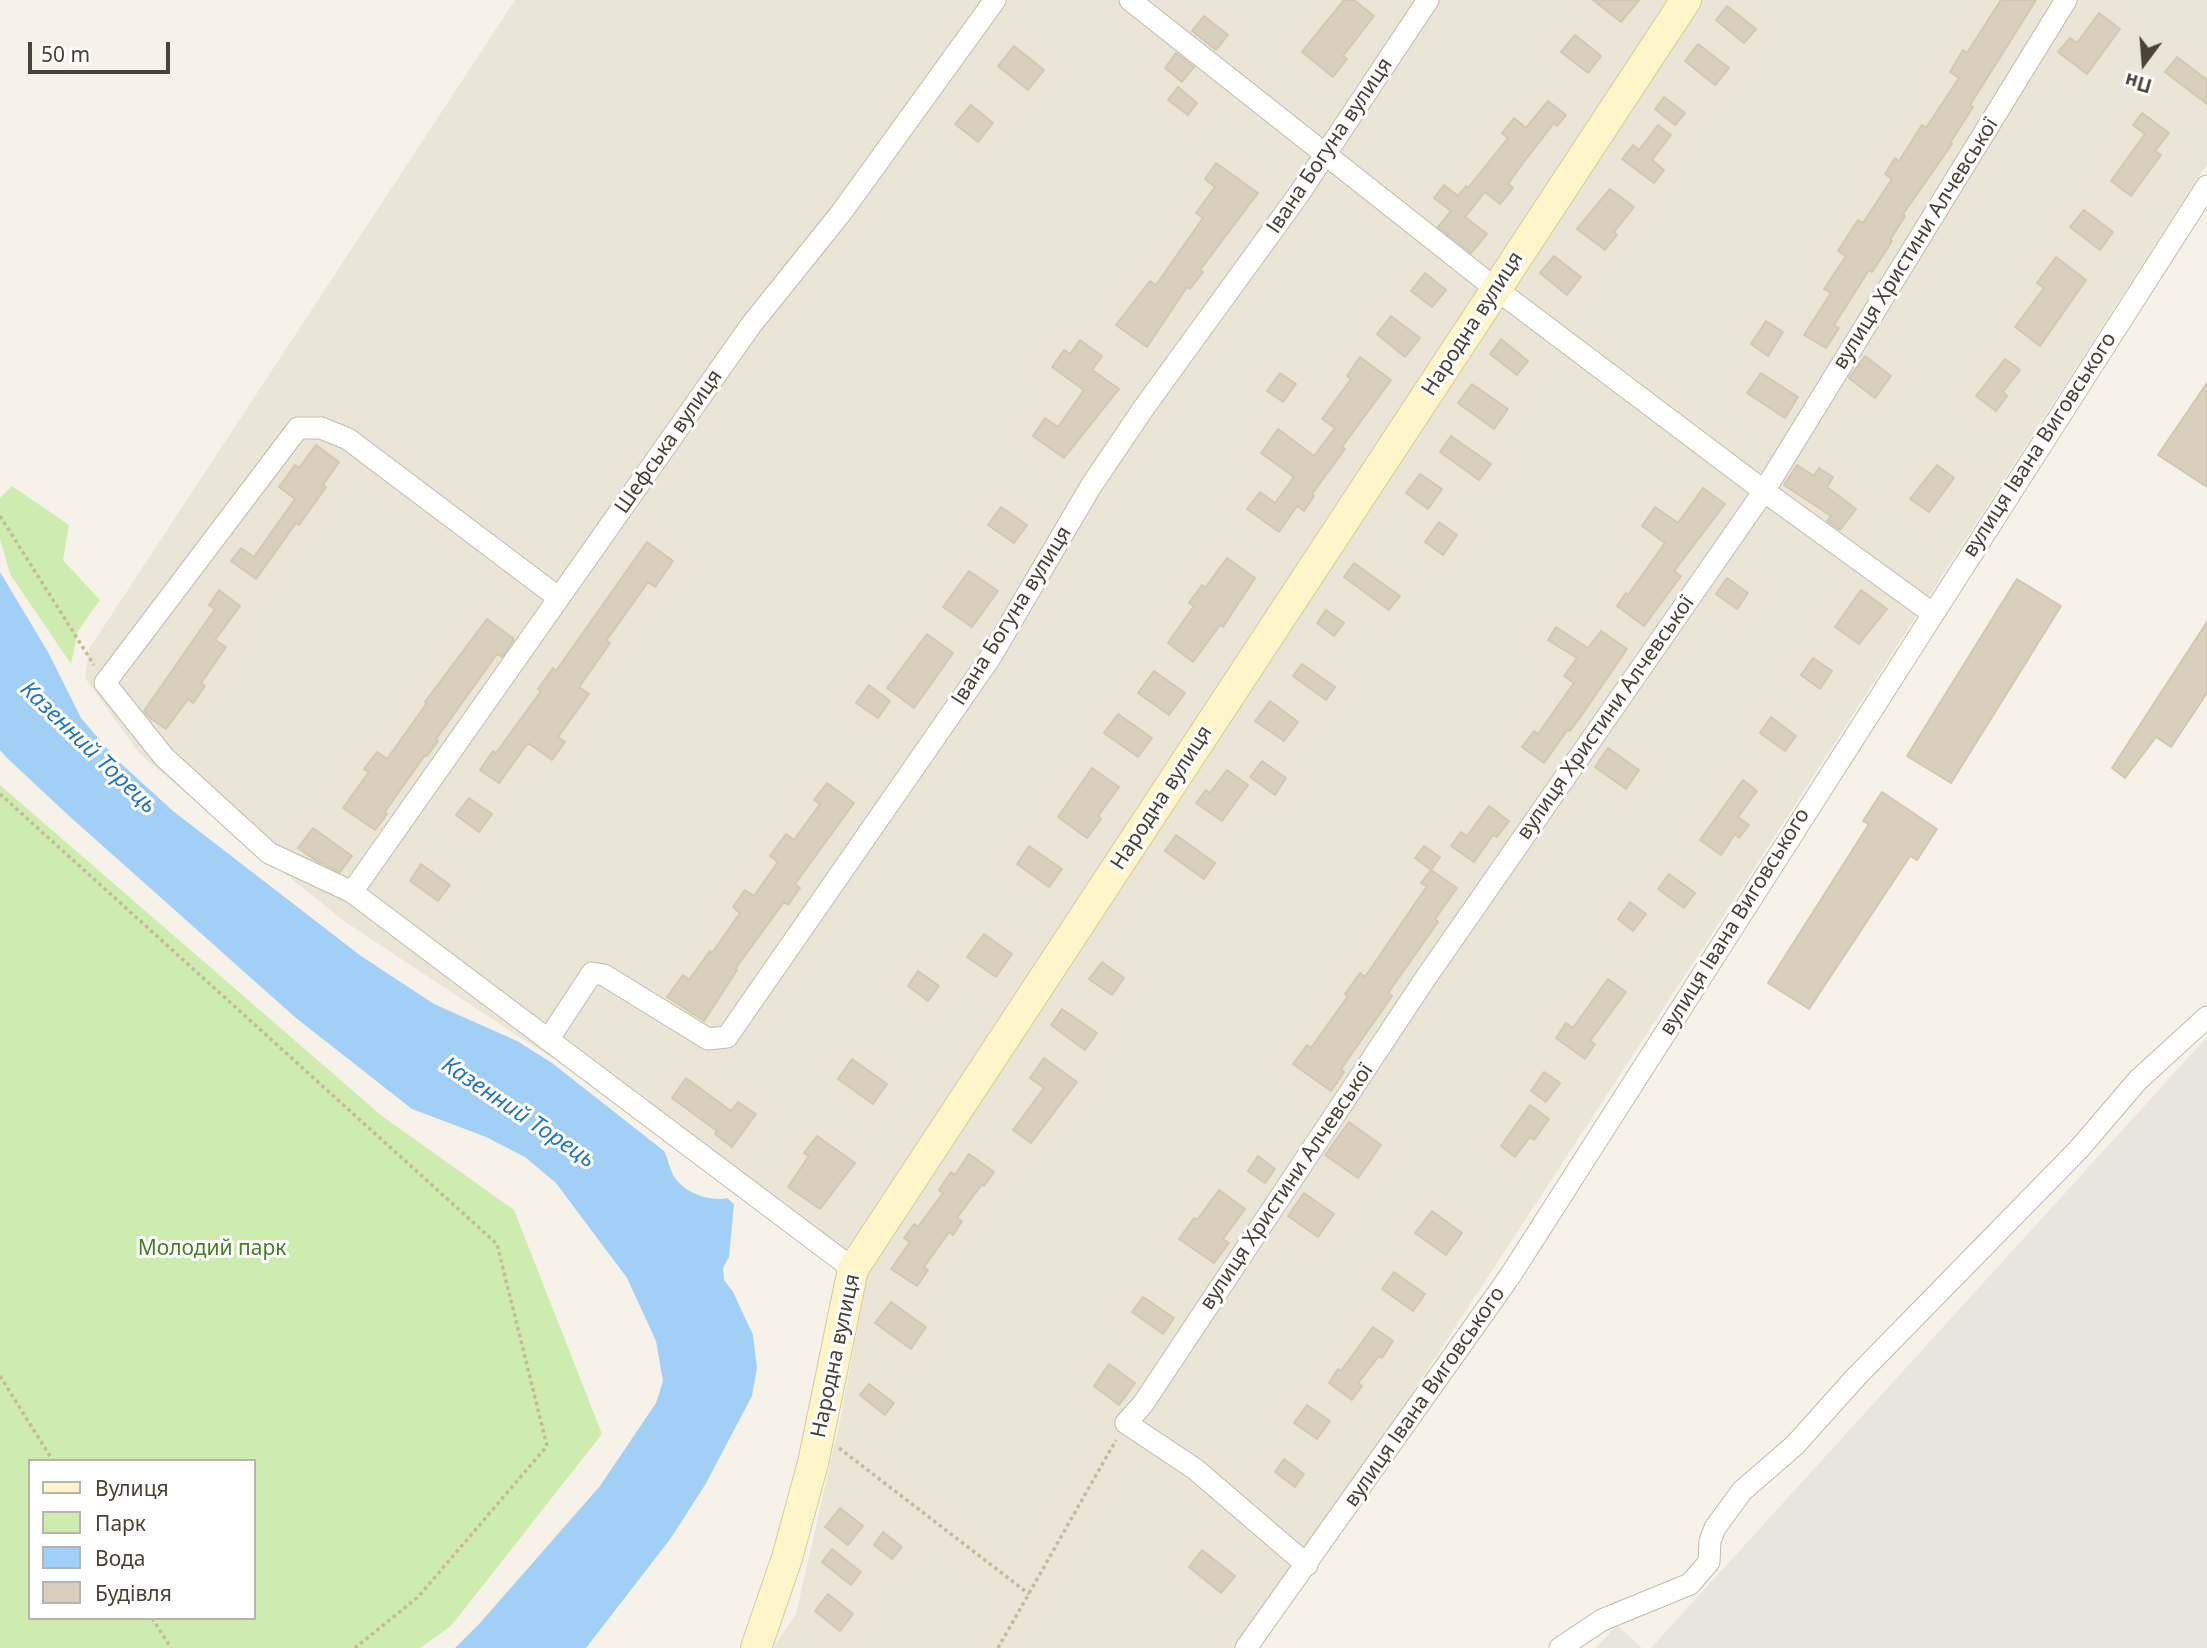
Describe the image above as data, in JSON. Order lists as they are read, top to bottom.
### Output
{
  "streets": {
    "street": [
      "Івана Богуна вулиця",
      "вулиця Христини Алчевської",
      "Народна вулиця",
      "Шефська вулиця",
      "вулиця Івана Виговського"
    ]
  },
  "water": ["Казенний Торець"],
  "parks": ["Молодий парк"],
  "legend": [
    "Вулиця",
    "Парк",
    "Вода",
    "Будівля"
  ],
  "scale_bar": "50 m",
  "north": "bottom"
}
